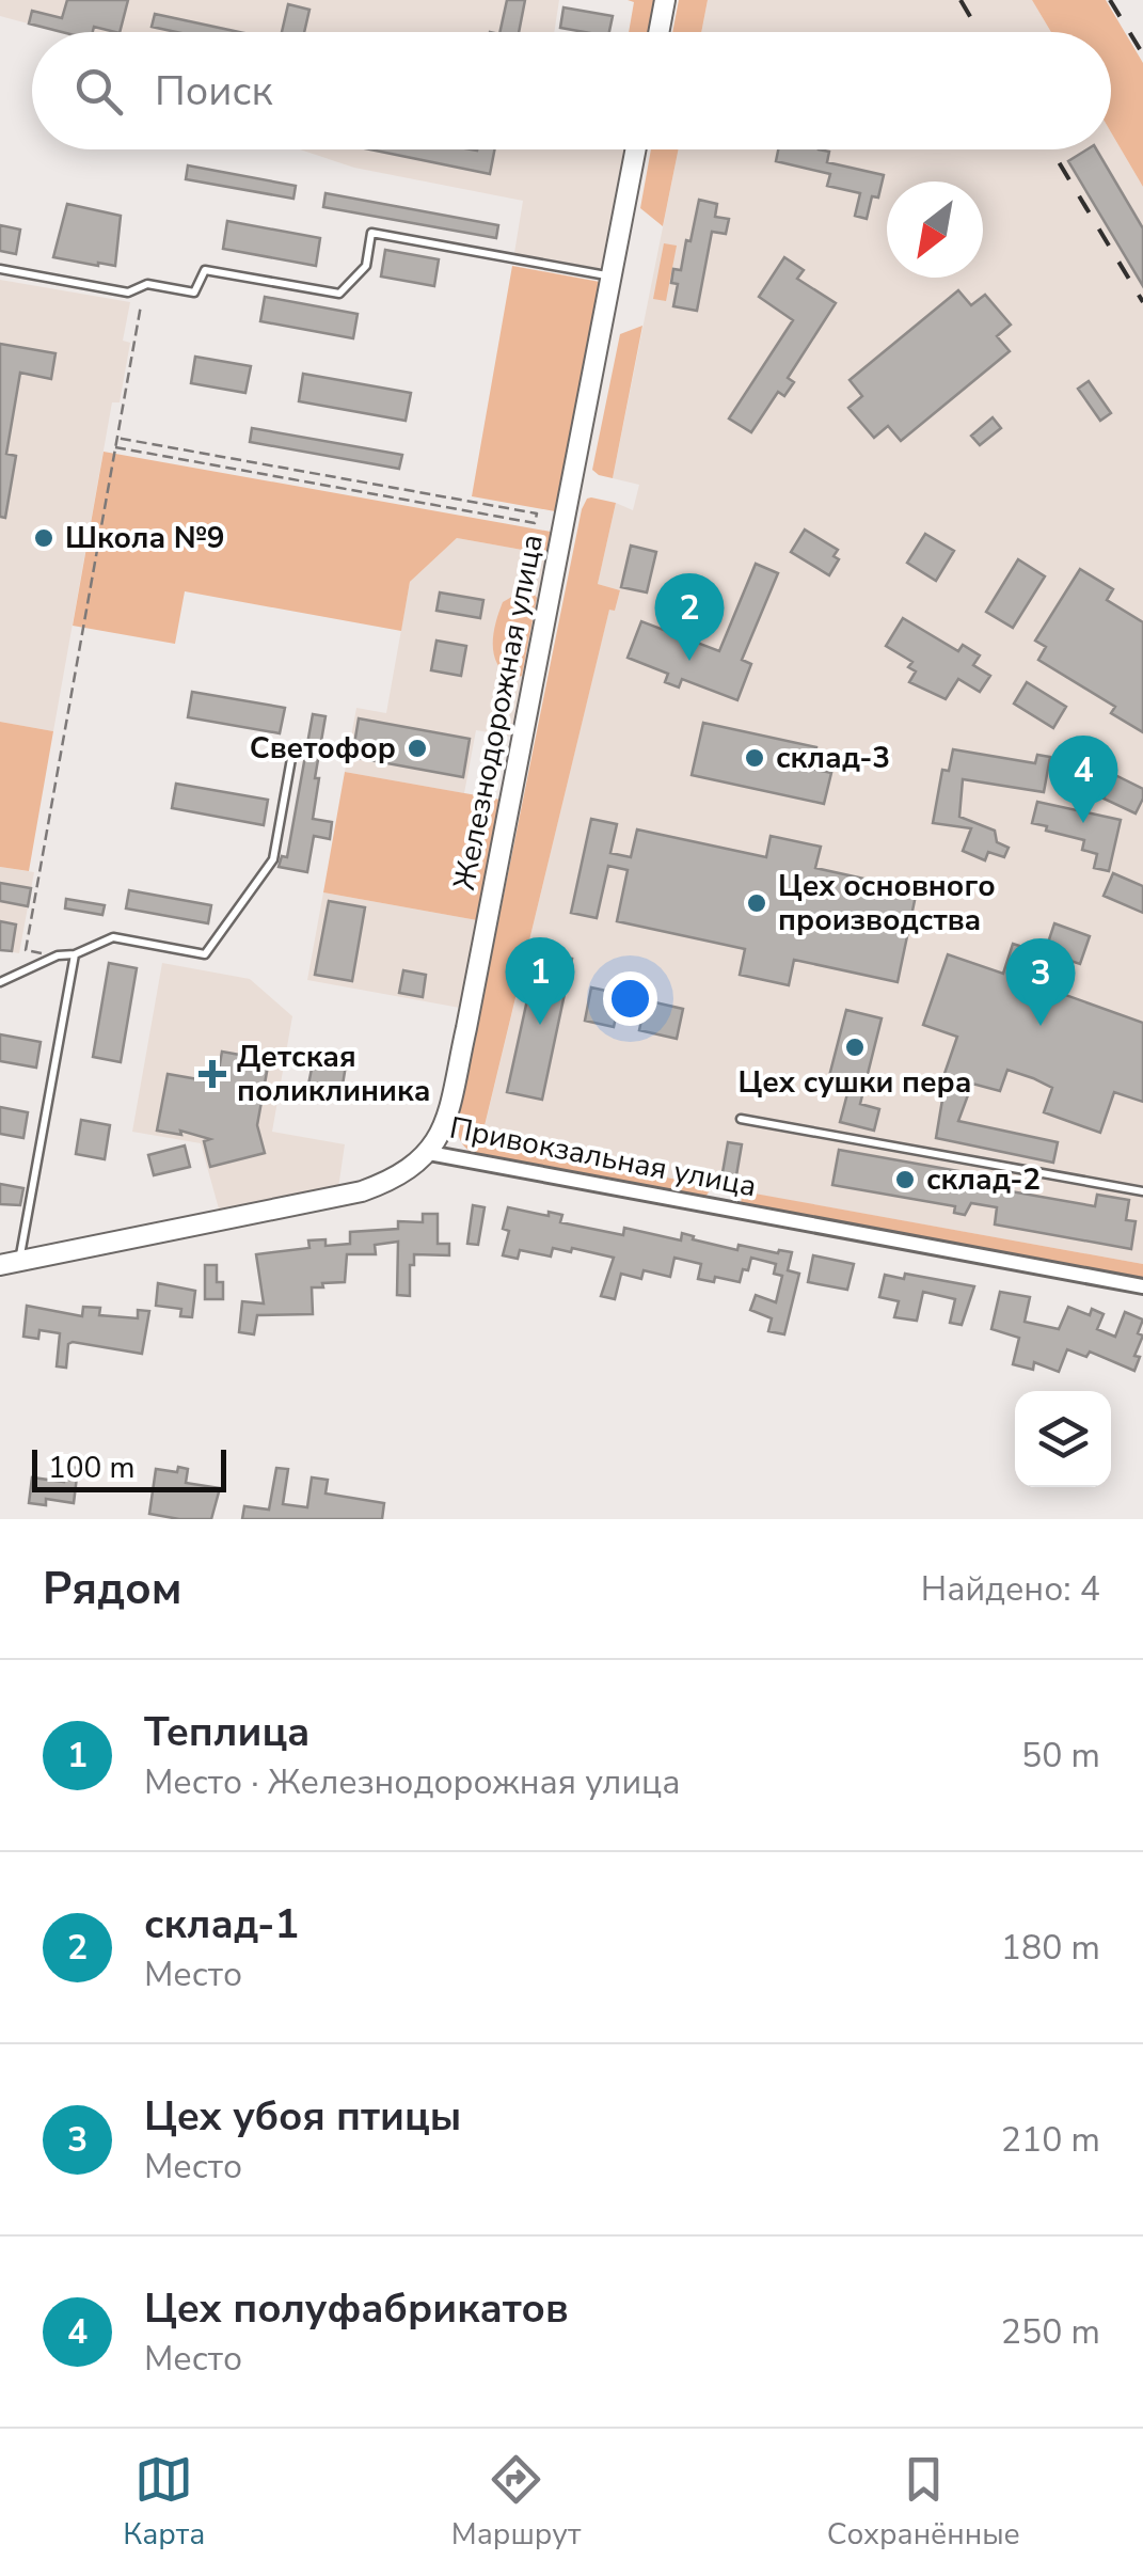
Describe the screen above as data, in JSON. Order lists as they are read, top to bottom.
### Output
{
  "streets": {
    "main road": ["Железнодорожная улица", "Привокзальная улица"]
  },
  "crossings": [
    ["Железнодорожная улица", "Привокзальная улица"]
  ],
  "places": {
    "other": [
      "Школа №9",
      "Светофор",
      "склад-3",
      "Цех основного производства",
      "Цех сушки пера",
      "склад-2"
    ],
    "health": ["Детская поликлиника"]
  },
  "scale_bar": "100 m",
  "north": "bottom left",
  "page": {
    "search": "Поиск",
    "pins": [
      "2",
      "4",
      "1",
      "3"
    ],
    "scale": "100 m",
    "heading": ["Рядом", "Найдено: 4"],
    "list": [
      {
        "mark": "1",
        "name": "Теплица",
        "note": "Место · Железнодорожная улица",
        "value": "50 m"
      },
      {
        "mark": "2",
        "name": "склад-1",
        "note": "Место",
        "value": "180 m"
      },
      {
        "mark": "3",
        "name": "Цех убоя птицы",
        "note": "Место",
        "value": "210 m"
      },
      {
        "mark": "4",
        "name": "Цех полуфабрикатов",
        "note": "Место",
        "value": "250 m"
      }
    ],
    "nav": ["Карта", "Маршрут", "Сохранённые"]
  }
}
